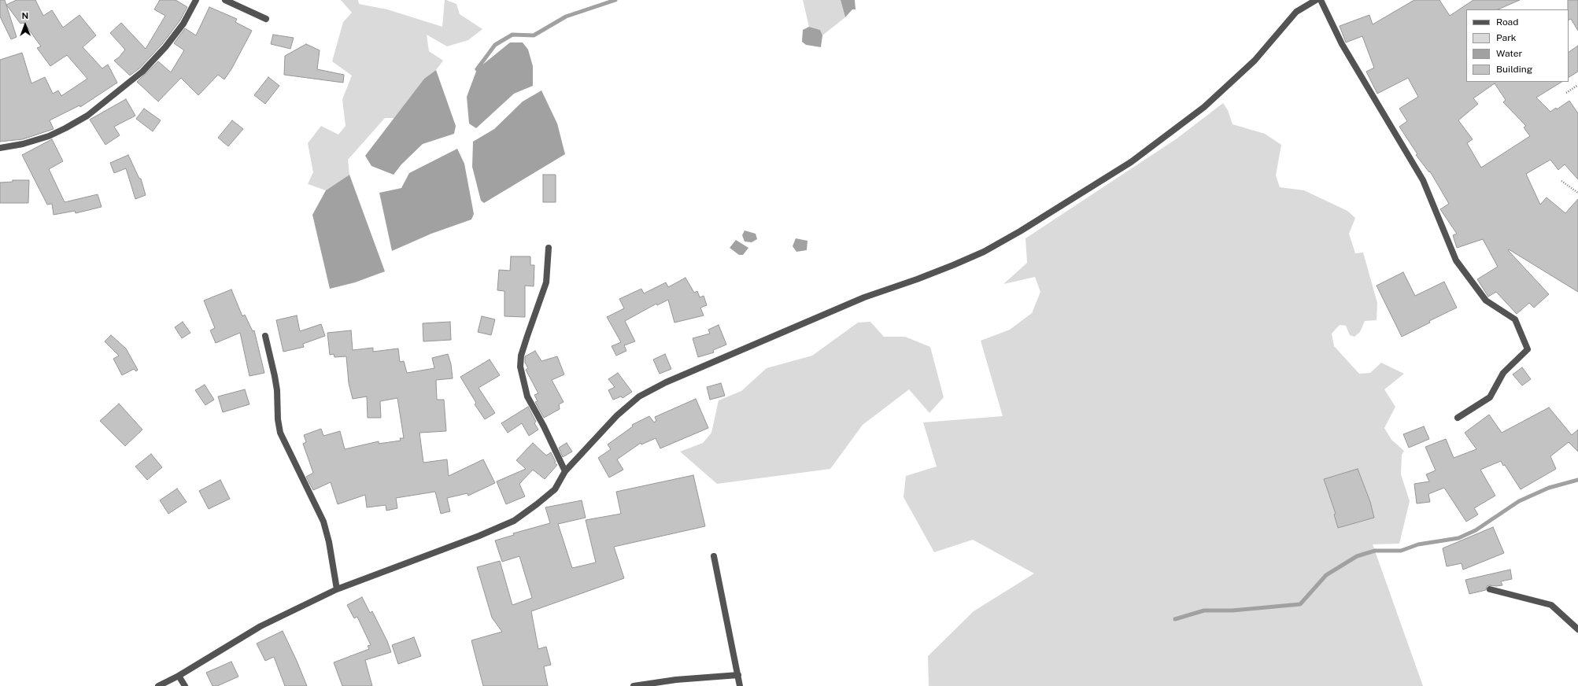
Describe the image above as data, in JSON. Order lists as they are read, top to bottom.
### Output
{
  "legend": [
    "Road",
    "Park",
    "Water",
    "Building"
  ],
  "north": "top"
}
